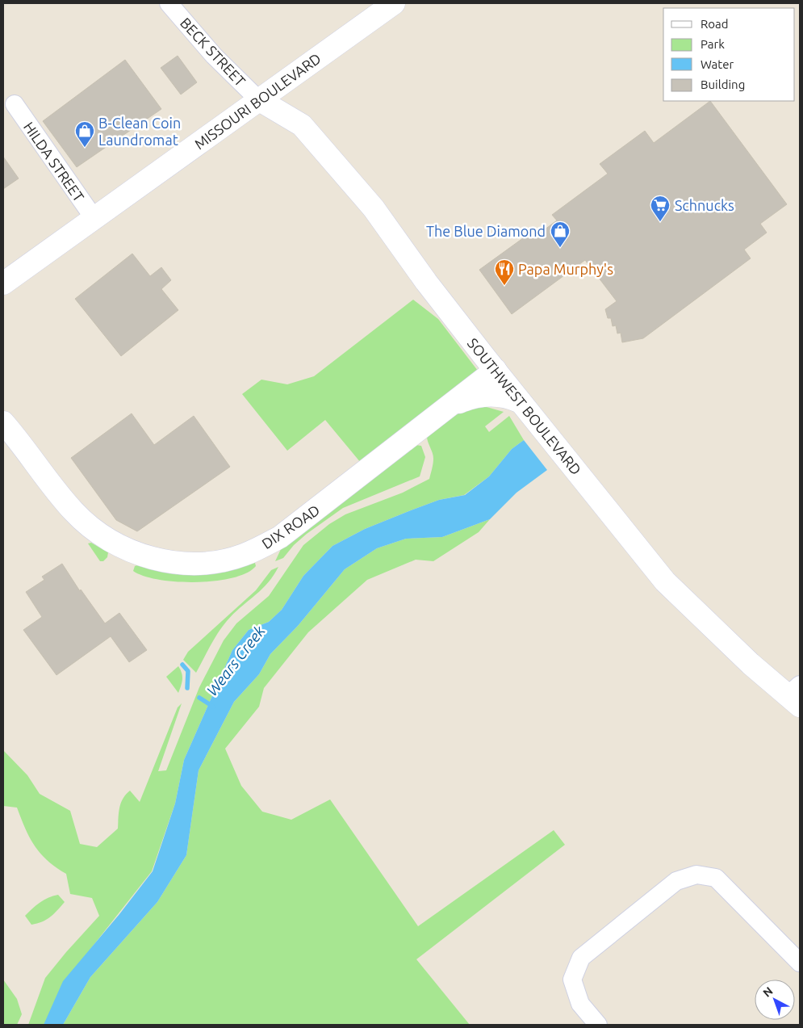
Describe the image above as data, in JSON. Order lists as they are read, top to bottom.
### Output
{
  "streets": {
    "main road": ["MISSOURI BOULEVARD", "SOUTHWEST BOULEVARD", "DIX ROAD"],
    "street": ["BECK STREET", "HILDA STREET"]
  },
  "crossings": [
    ["BECK STREET", "MISSOURI BOULEVARD"],
    ["BECK STREET", "SOUTHWEST BOULEVARD"],
    ["MISSOURI BOULEVARD", "HILDA STREET"],
    ["MISSOURI BOULEVARD", "SOUTHWEST BOULEVARD"],
    ["SOUTHWEST BOULEVARD", "DIX ROAD"]
  ],
  "water": ["Wears Creek"],
  "places": {
    "shop": ["B-Clean Coin Laundromat", "The Blue Diamond"],
    "supermarket": ["Schnucks"],
    "restaurant": ["Papa Murphy's"]
  },
  "legend": [
    "Road",
    "Park",
    "Water",
    "Building"
  ],
  "north": "top left"
}
